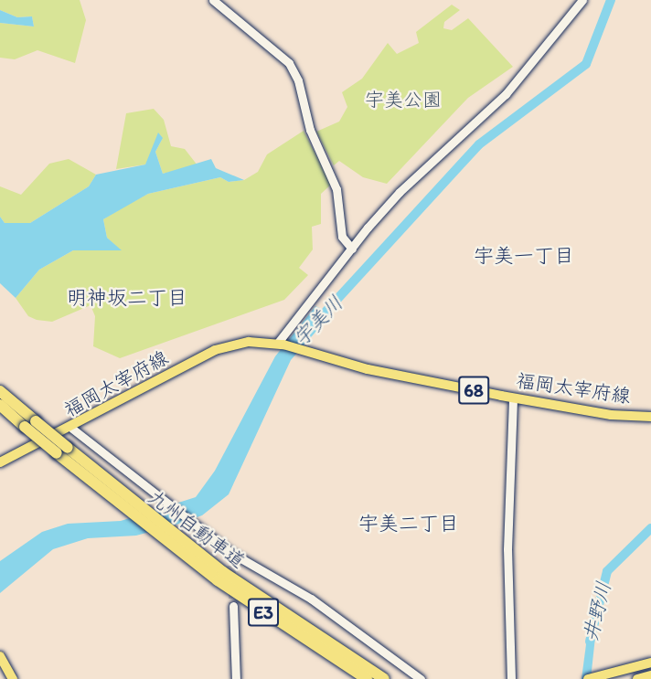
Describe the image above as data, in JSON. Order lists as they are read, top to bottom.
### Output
{
  "streets": {
    "highway": ["九州自動車道", "E3"],
    "main road": ["福岡太宰府線", "68"]
  },
  "districts": ["宇美一丁目", "明神坂二丁目", "宇美二丁目"],
  "water": ["宇美川", "井野川"],
  "parks": ["宇美公園"]
}
